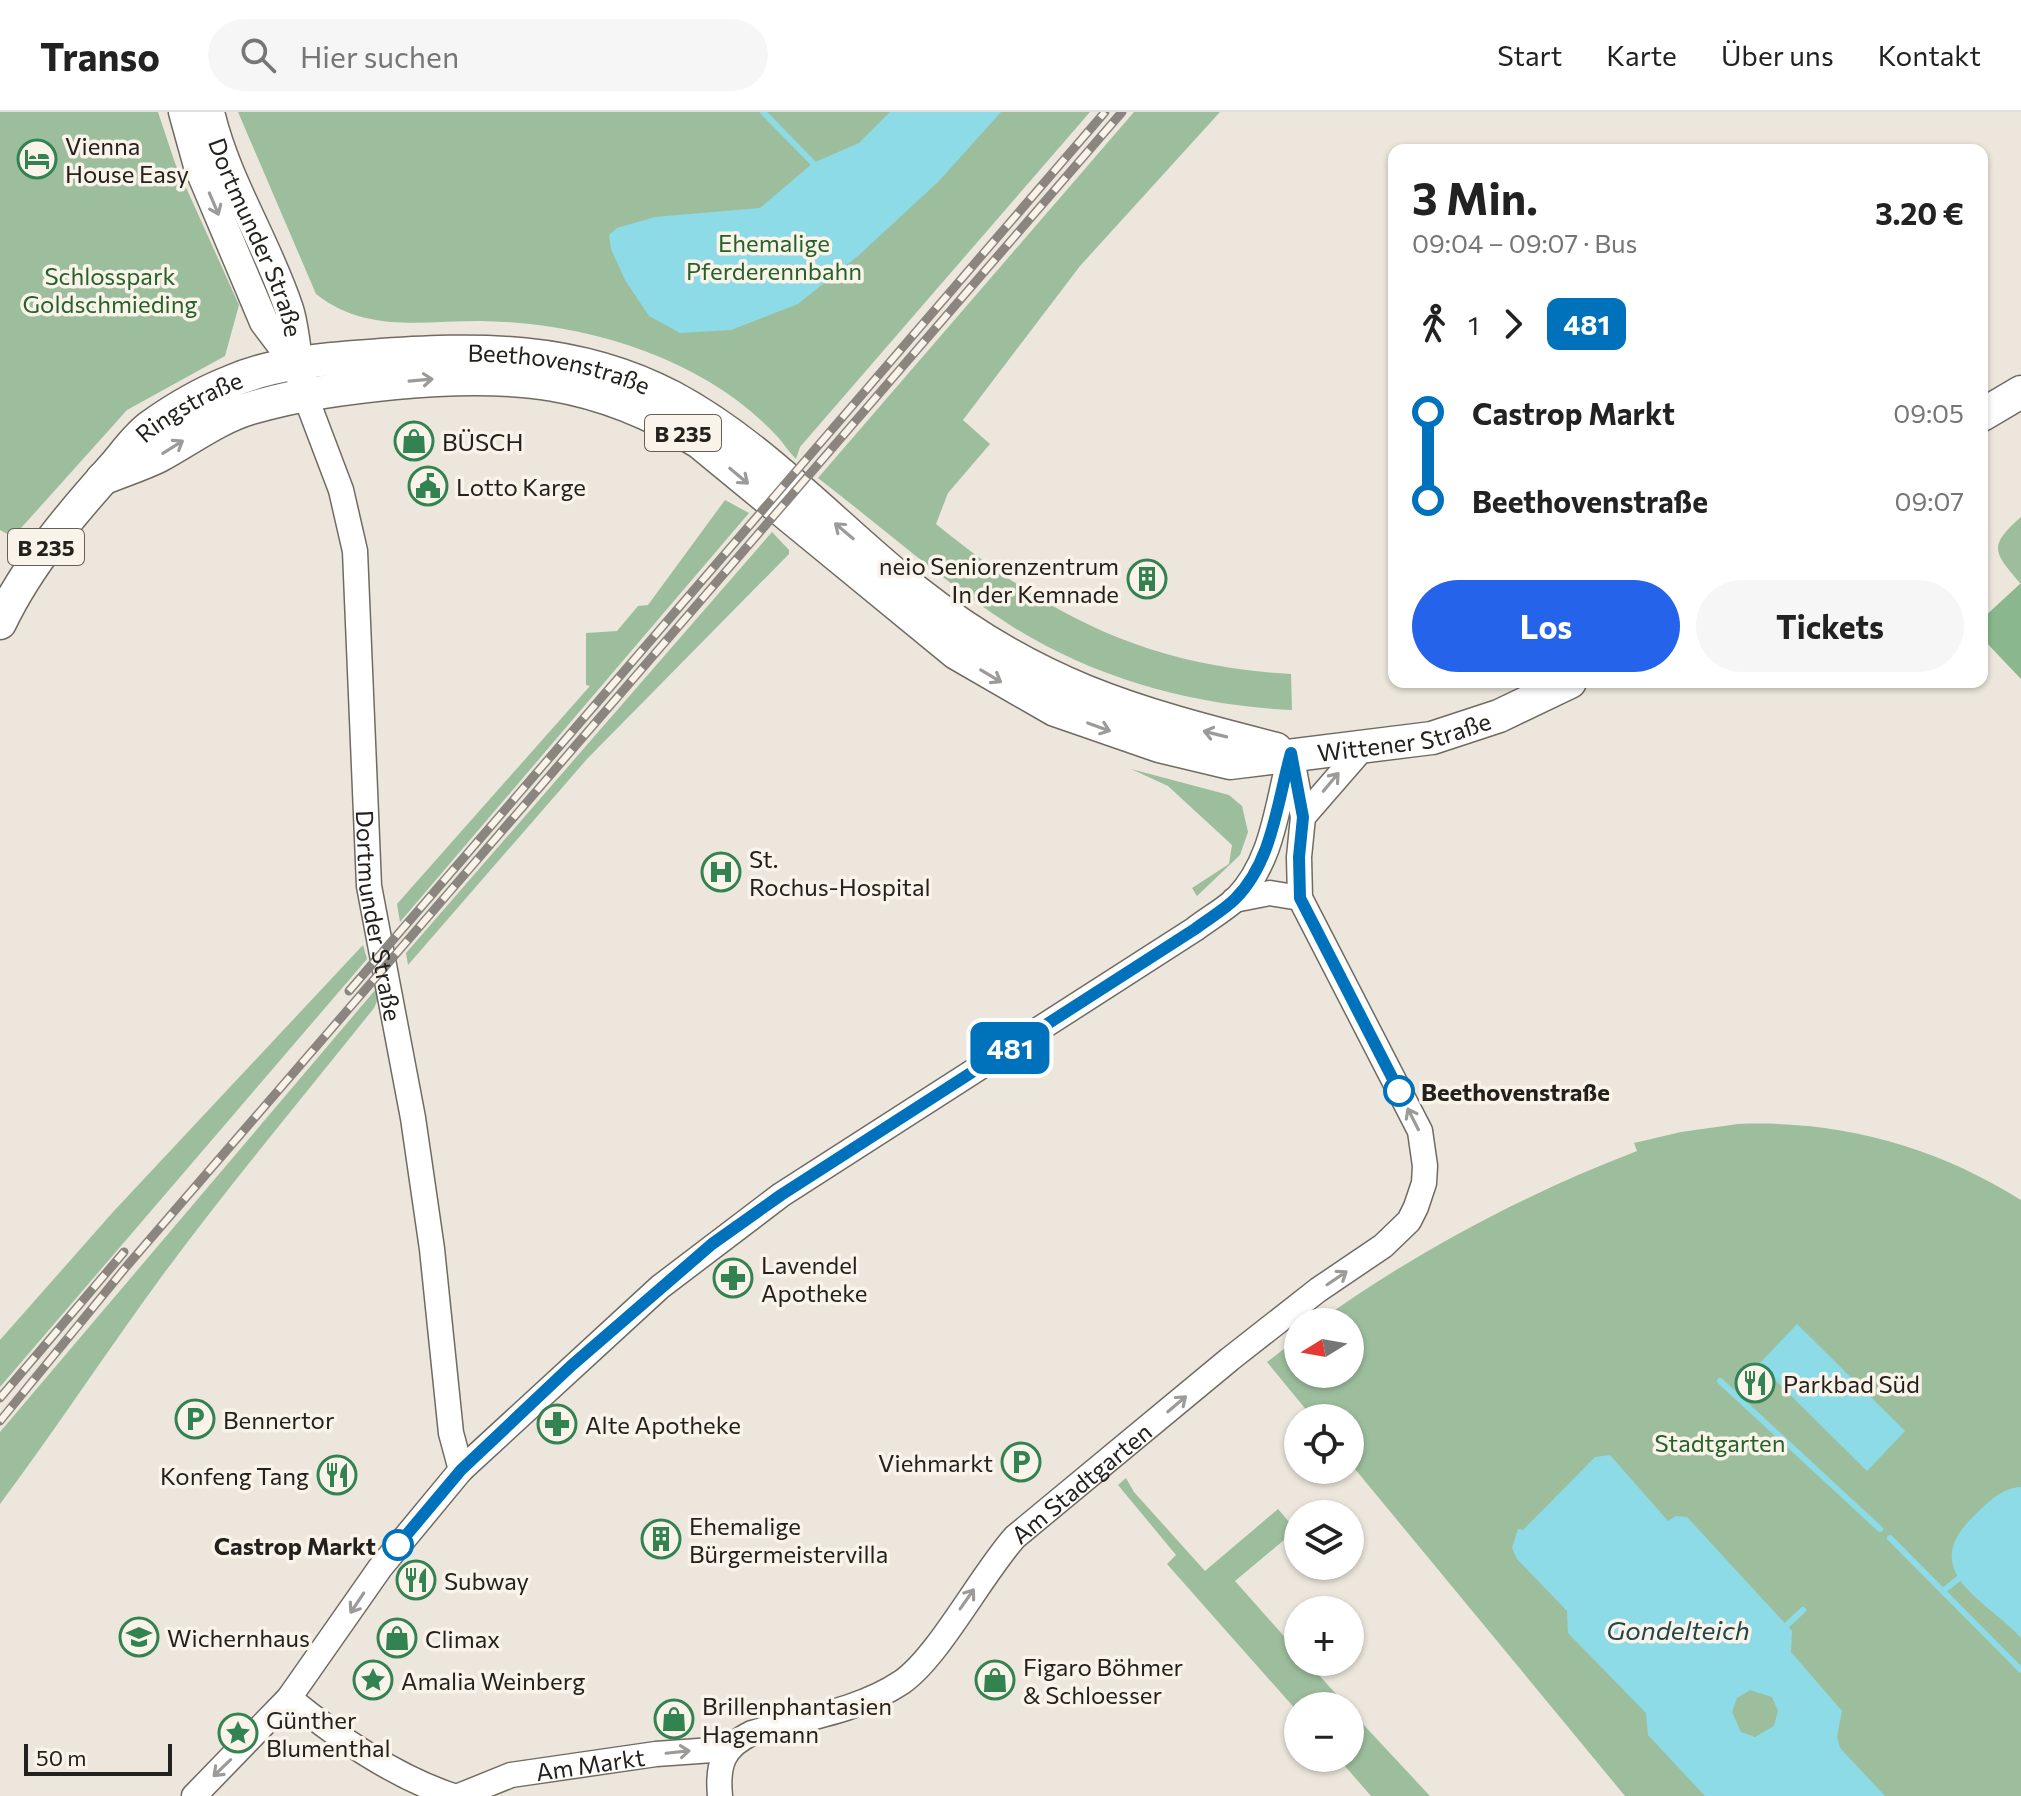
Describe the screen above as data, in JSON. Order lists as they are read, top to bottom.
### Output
{
  "streets": {
    "main road": [
      "Dortmunder Straße",
      "Beethovenstraße",
      "Ringstraße",
      "B 235",
      "Wittener Straße"
    ],
    "street": ["Am Stadtgarten", "Am Markt"]
  },
  "crossings": [
    ["Dortmunder Straße", "Beethovenstraße"],
    ["Dortmunder Straße", "Ringstraße"],
    ["Dortmunder Straße", "Wittener Straße"],
    ["Beethovenstraße", "Ringstraße"],
    ["Beethovenstraße", "Wittener Straße"],
    ["Wittener Straße", "Am Stadtgarten"],
    ["Am Stadtgarten", "Am Markt"]
  ],
  "one_way": ["Am Stadtgarten", "Am Markt"],
  "water": ["Gondelteich"],
  "parks": ["Ehemalige Pferderennbahn", "Schlosspark Goldschmieding", "Stadtgarten"],
  "places": {
    "hotel": ["Vienna House Easy"],
    "shop": [
      "BÜSCH",
      "Climax",
      "Figaro Böhmer & Schloesser",
      "Brillenphantasien Hagemann"
    ],
    "public building": ["Lotto Karge"],
    "building": ["neio Seniorenzentrum In der Kemnade", "Ehemalige Bürgermeistervilla"],
    "hospital": ["St. Rochus-Hospital"],
    "other": ["Beethovenstraße", "Castrop Markt"],
    "pharmacy": ["Lavendel Apotheke", "Alte Apotheke"],
    "restaurant": ["Parkbad Süd", "Konfeng Tang", "Subway"],
    "parking": ["Bennertor", "Viehmarkt"],
    "school or university": ["Wichernhaus"],
    "place": ["Amalia Weinberg", "Günther Blumenthal"]
  },
  "lines": ["bus line 481"],
  "scale_bar": "50 m",
  "north": "left",
  "page": {
    "header": "Transo",
    "search": "Hier suchen",
    "nav": [
      "Start",
      "Karte",
      "Über uns",
      "Kontakt"
    ],
    "on_map": "481",
    "heading": ["3 Min.", "09:04 – 09:07 · Bus", "3.20 €"],
    "legs": ["1", "481"],
    "list": [
      {
        "name": "Castrop Markt",
        "value": "09:05"
      },
      {
        "name": "Beethovenstraße",
        "value": "09:07"
      }
    ],
    "buttons": ["Los", "Tickets"],
    "map_buttons": ["+", "−"],
    "scale": "50 m"
  }
}
